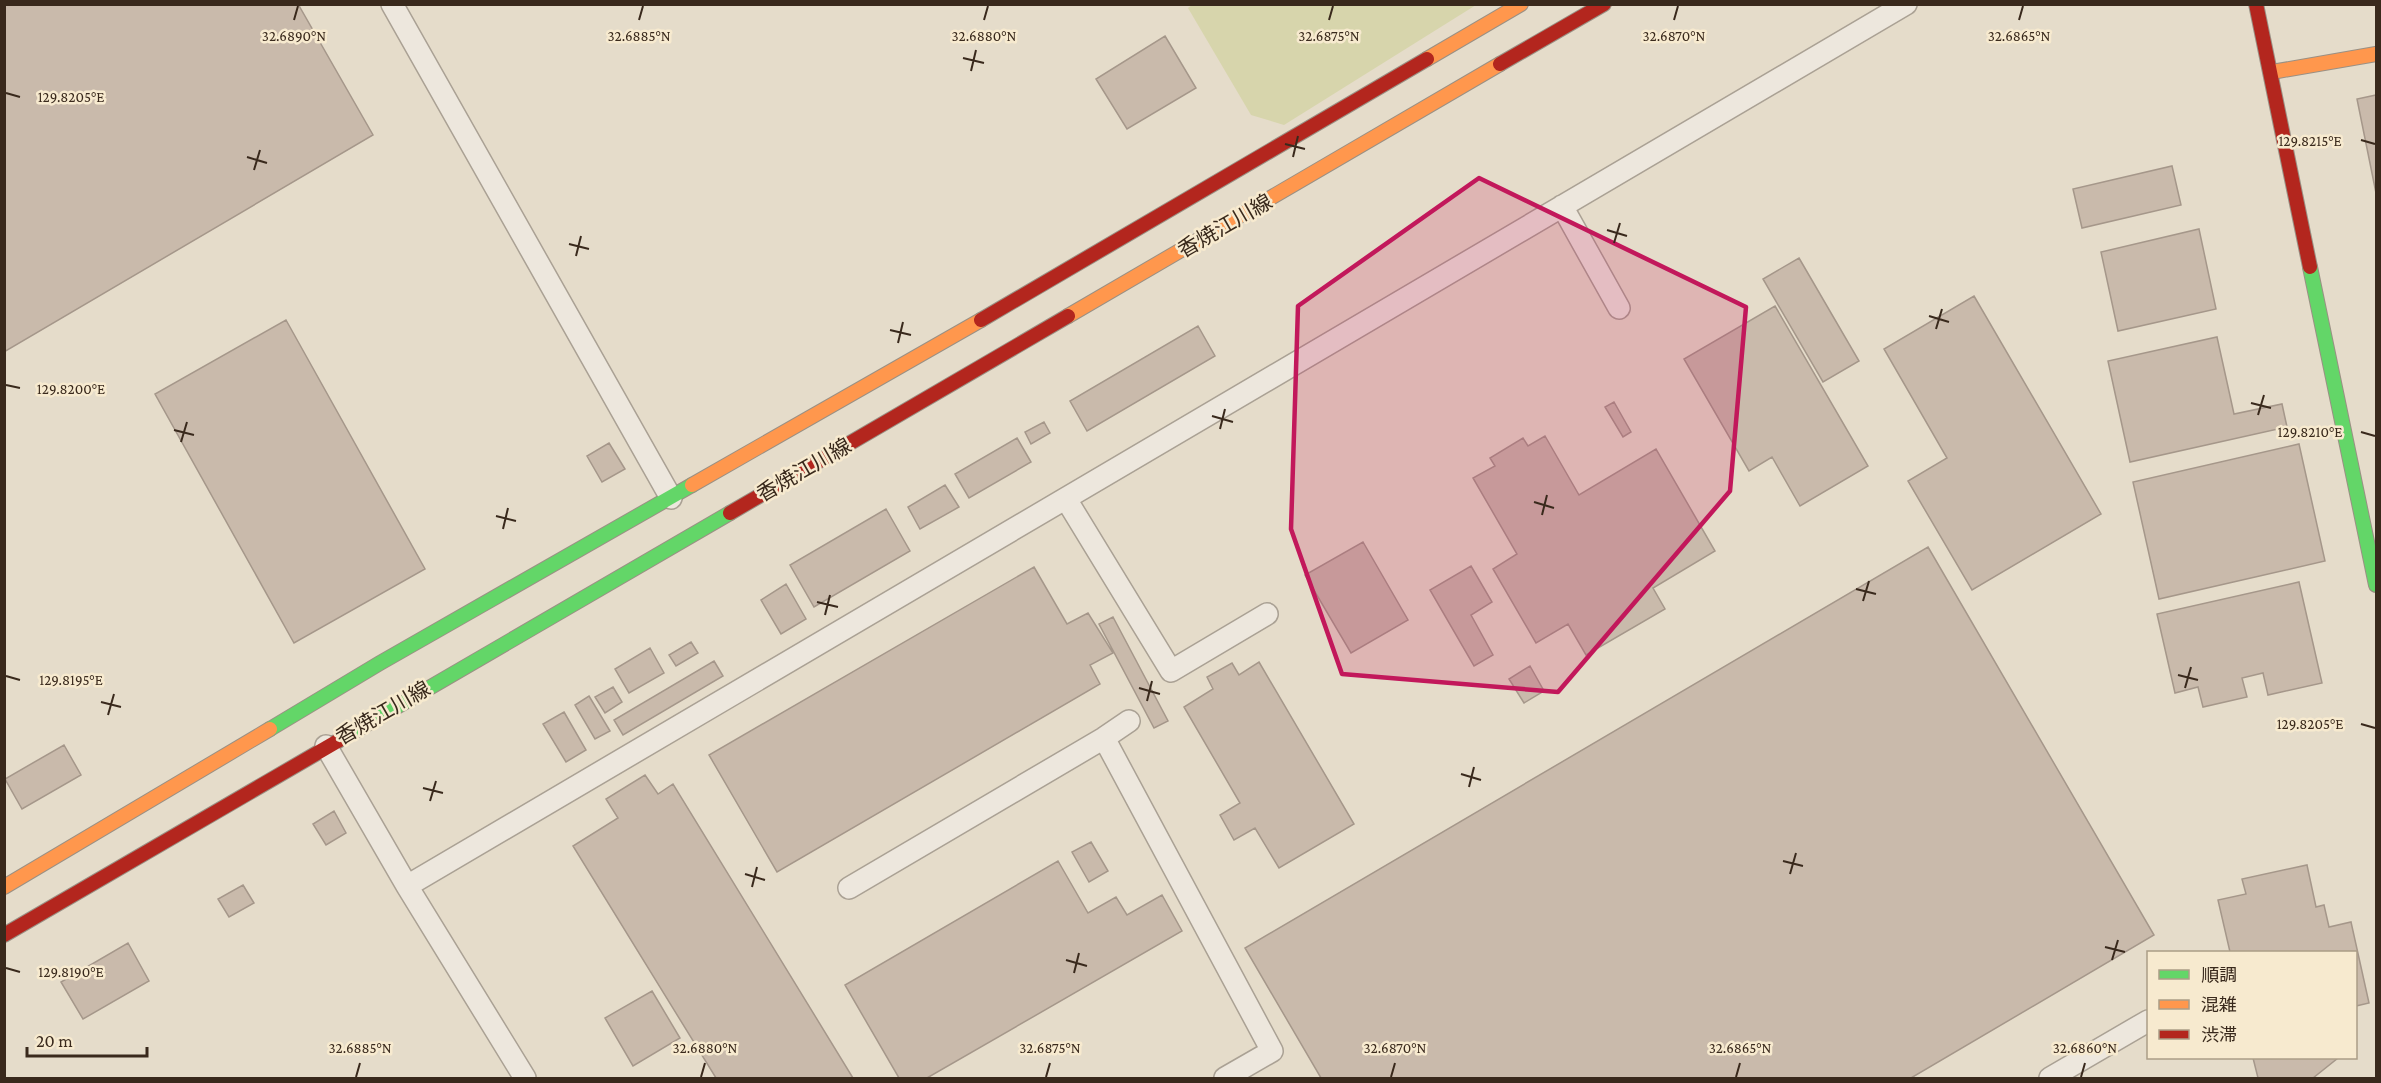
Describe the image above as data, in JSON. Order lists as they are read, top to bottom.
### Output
{
  "streets": {
    "main road": ["香焼江川線"]
  },
  "legend": ["順調", "混雑", "渋滞"],
  "scale_bar": "20 m",
  "coordinates": [
    "32.6890°N",
    "32.6885°N",
    "32.6880°N",
    "32.6875°N",
    "32.6870°N",
    "32.6865°N",
    "129.8205°E",
    "129.8215°E",
    "129.8200°E",
    "129.8210°E",
    "129.8195°E",
    "129.8190°E",
    "32.6860°N"
  ]
}
